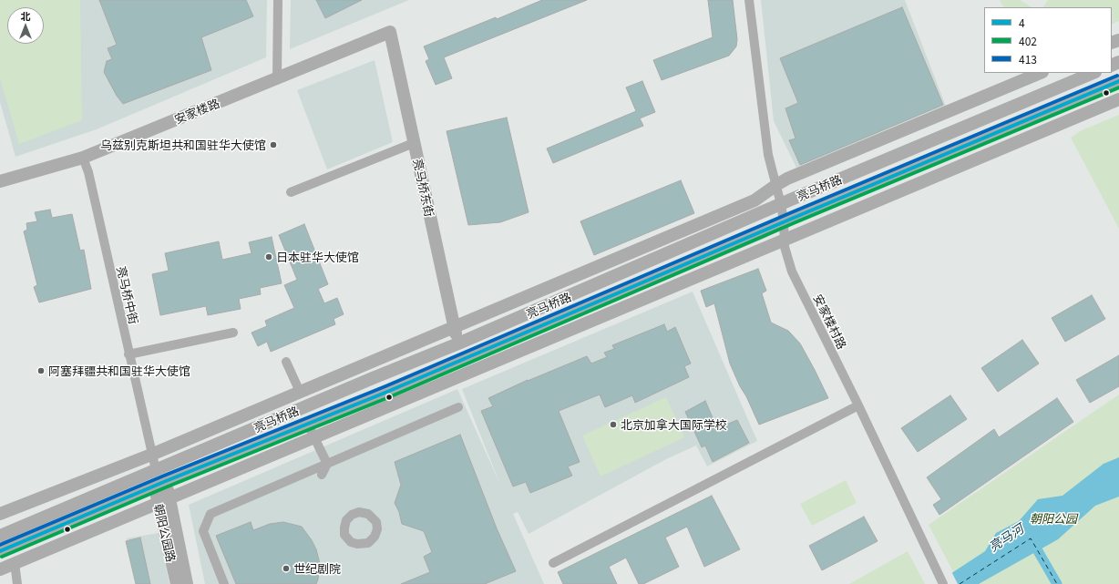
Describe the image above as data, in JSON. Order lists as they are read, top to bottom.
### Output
{
  "streets": {
    "street": [
      "安家楼路",
      "亮马桥东街",
      "亮马桥路",
      "亮马桥中街",
      "安家楼村路",
      "朝阳公园路"
    ]
  },
  "crossings": [
    ["安家楼路", "亮马桥东街"],
    ["安家楼路", "亮马桥中街"],
    ["亮马桥东街", "亮马桥路"],
    ["亮马桥路", "亮马桥中街"],
    ["亮马桥路", "安家楼村路"],
    ["亮马桥路", "朝阳公园路"]
  ],
  "water": ["亮马河"],
  "parks": ["朝阳公园"],
  "places": [
    "乌兹别克斯坦共和国驻华大使馆",
    "日本驻华大使馆",
    "阿塞拜疆共和国驻华大使馆",
    "北京加拿大国际学校",
    "世纪剧院"
  ],
  "lines": ["transit line 413", "transit line 4", "transit line 402"],
  "legend": ["4", "402", "413"],
  "north": "top"
}
